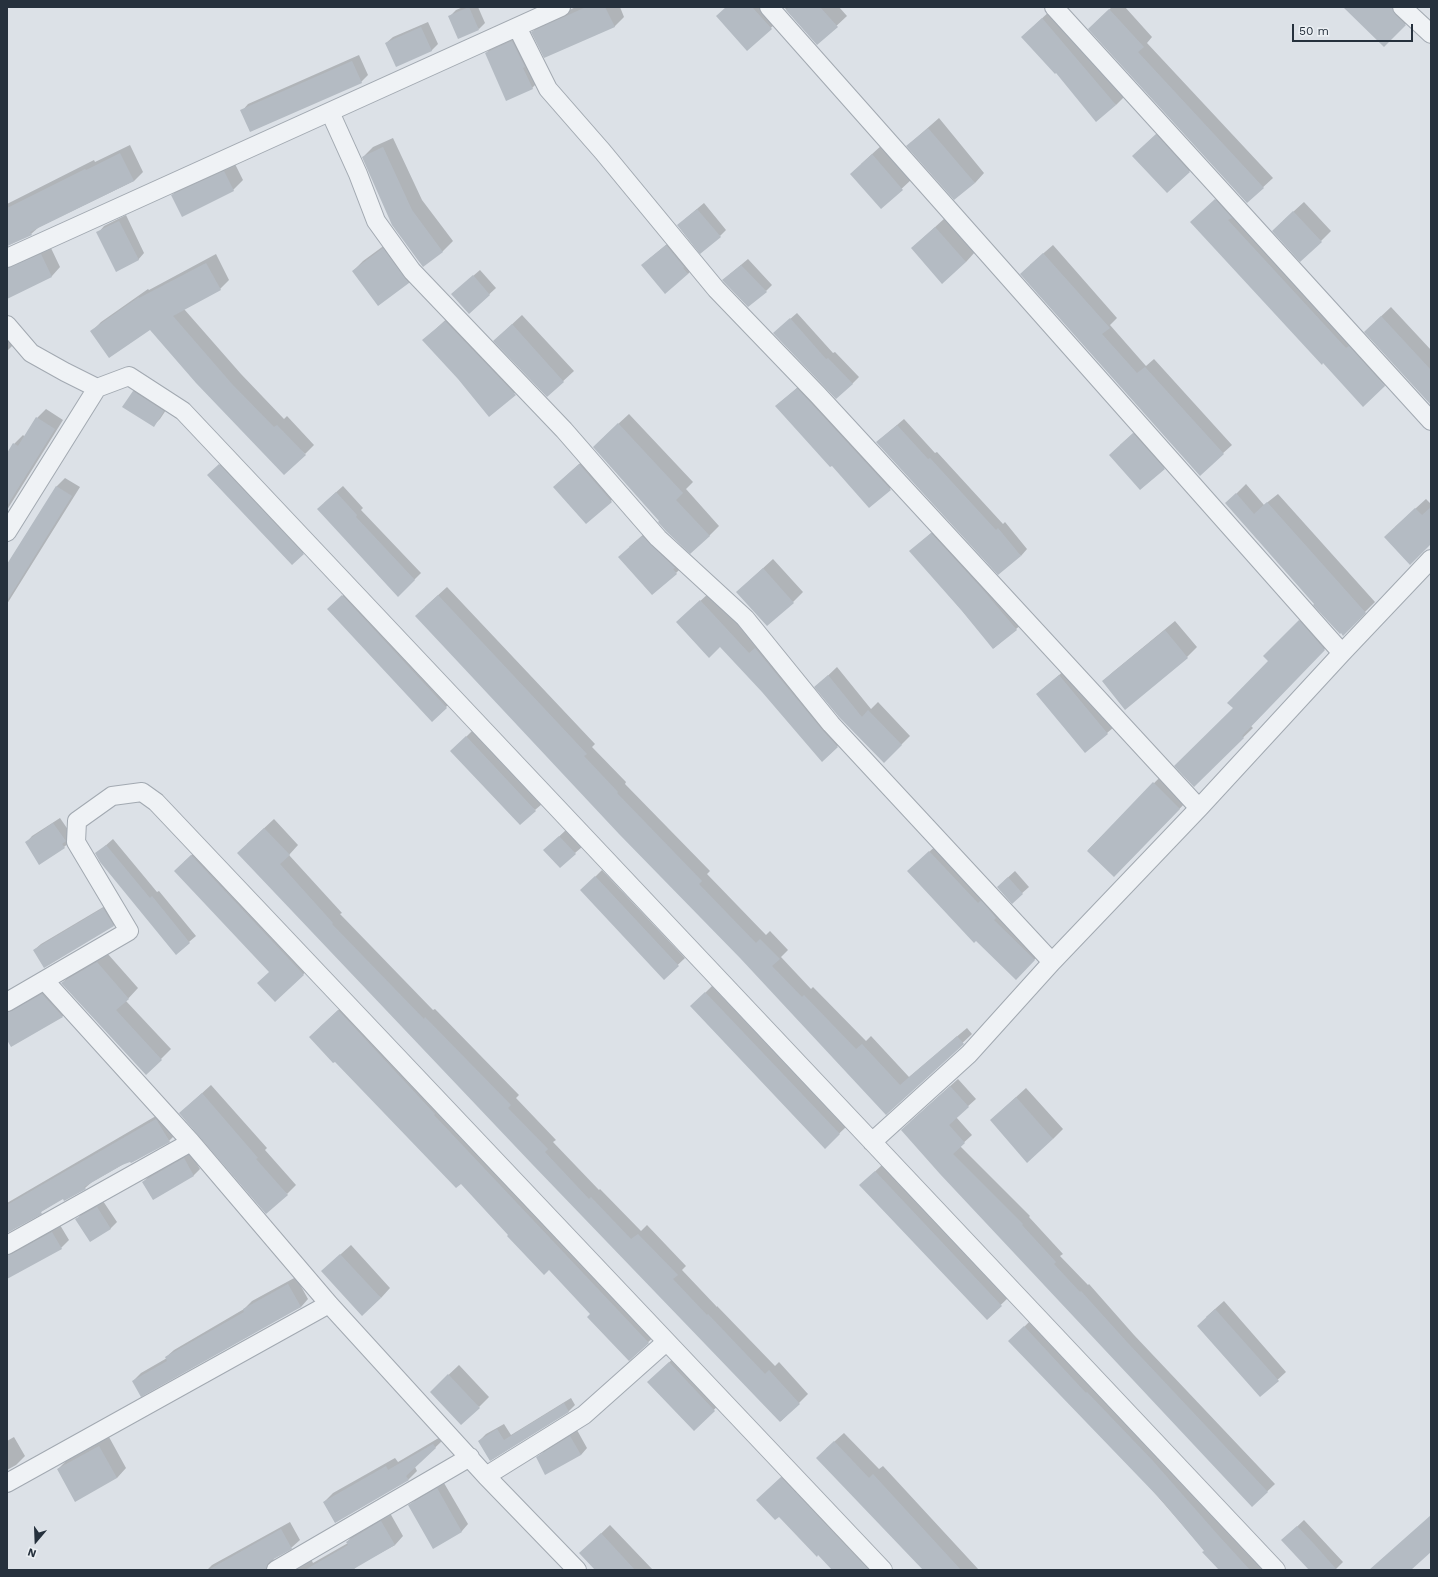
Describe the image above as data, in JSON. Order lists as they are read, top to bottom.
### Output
{
  "scale_bar": "50 m",
  "north": "bottom"
}
